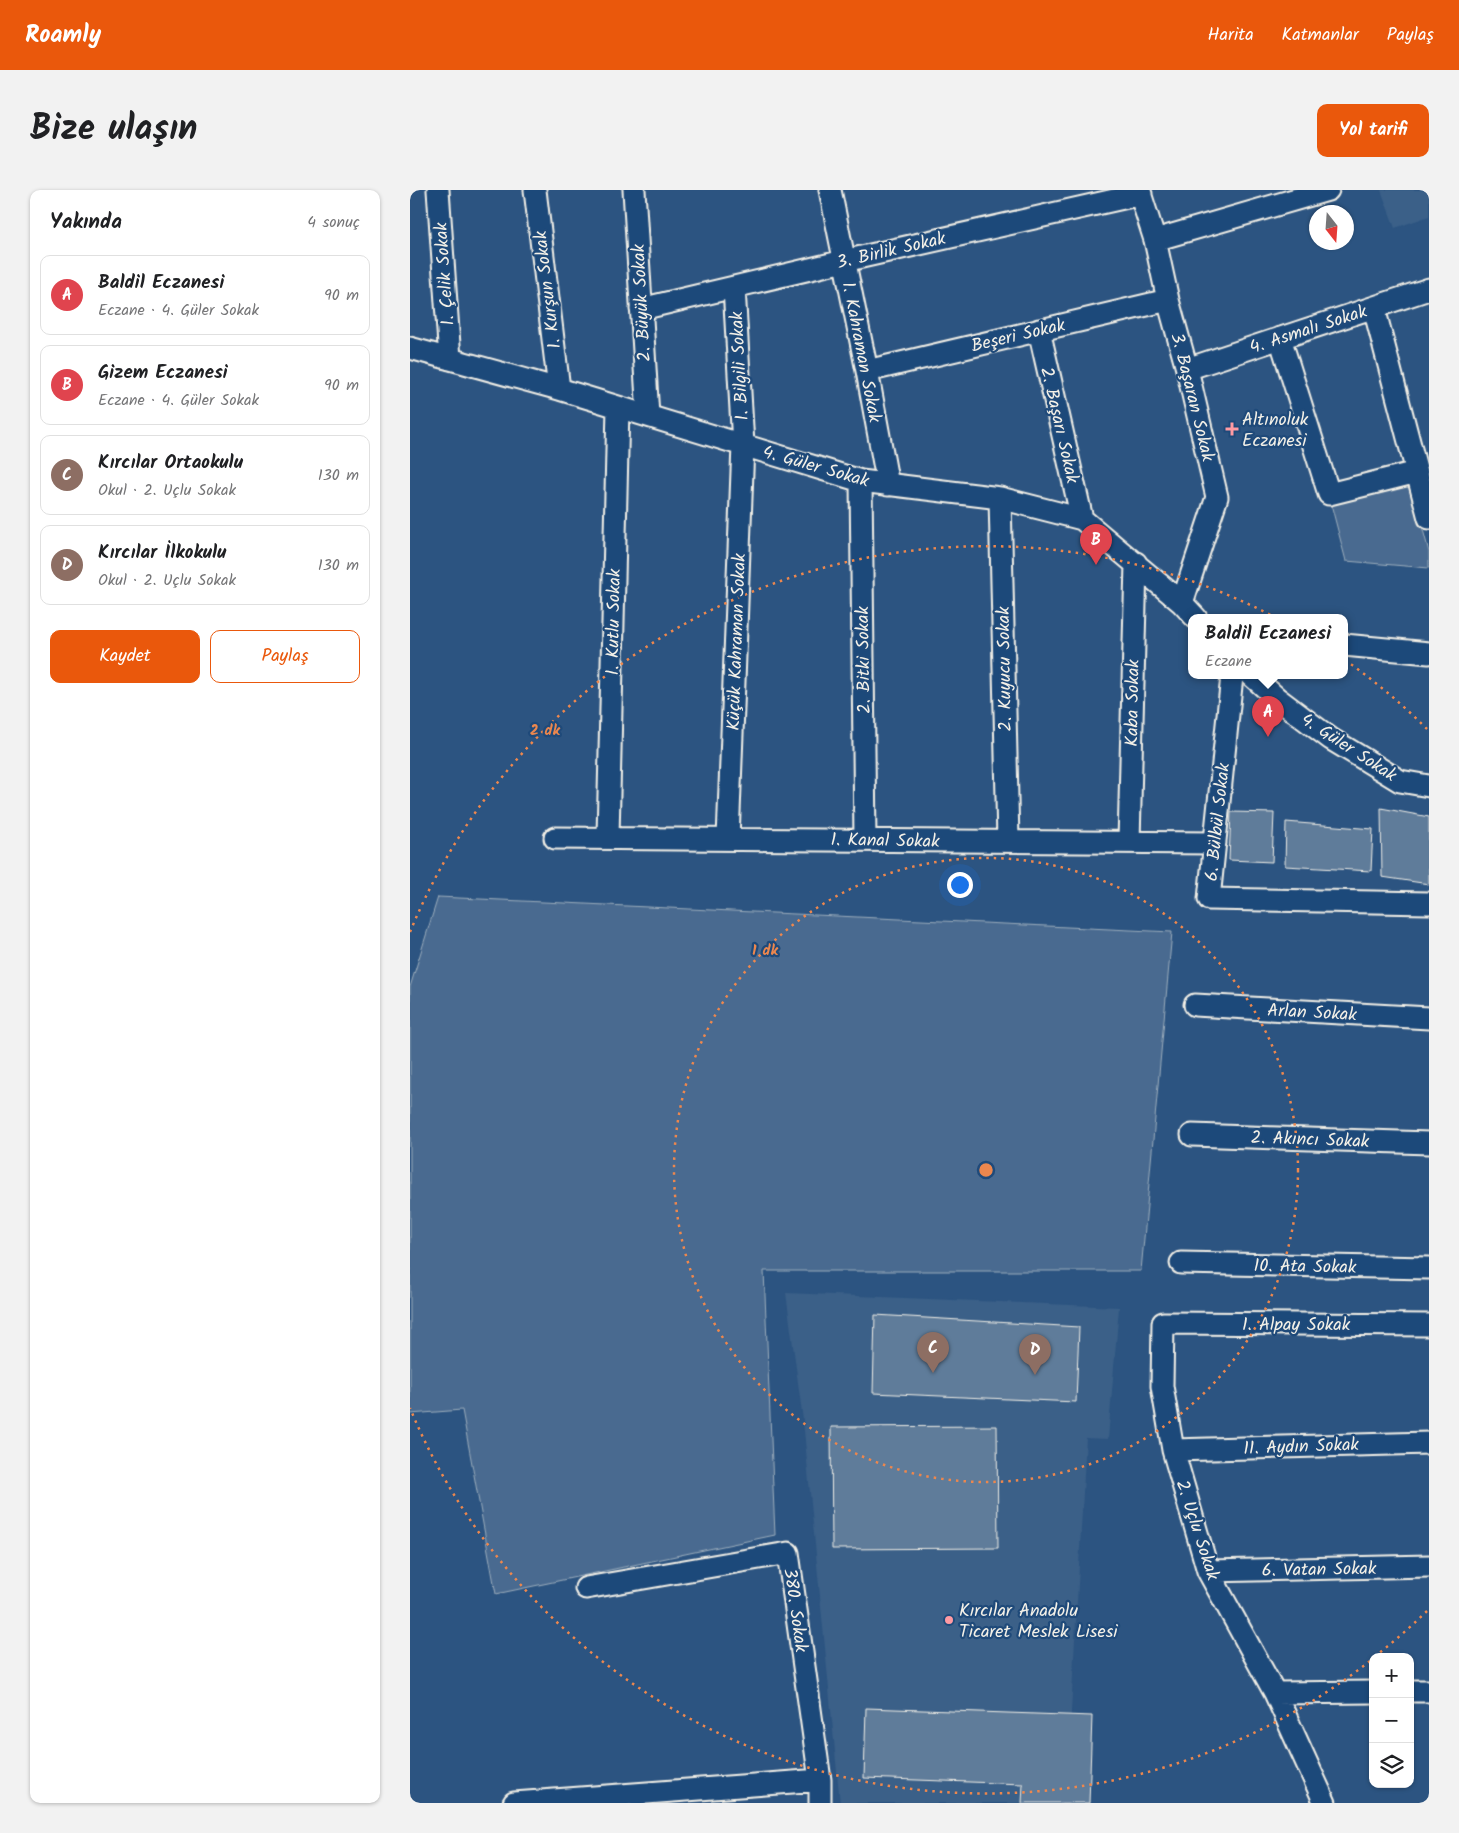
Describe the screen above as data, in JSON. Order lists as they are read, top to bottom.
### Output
{
  "streets": {
    "street": [
      "3. Birlik Sokak",
      "1. Çelik Sokak",
      "1. Kurşun Sokak",
      "2. Büyük Sokak",
      "4. Asmalı Sokak",
      "Beşeri Sokak",
      "1. Kahraman Sokak",
      "1. Bilgili Sokak",
      "3. Başaran Sokak",
      "2. Başarı Sokak",
      "4. Güler Sokak",
      "1. Kutlu Sokak",
      "Küçük Kahraman Sokak",
      "2. Bitki Sokak",
      "2. Kuyucu Sokak",
      "Kaba Sokak",
      "6. Bülbül Sokak",
      "1. Kanal Sokak",
      "Arlan Sokak",
      "2. Akıncı Sokak",
      "10. Ata Sokak",
      "1. Alpay Sokak",
      "11. Aydın Sokak",
      "2. Uçlu Sokak",
      "6. Vatan Sokak",
      "380. Sokak"
    ]
  },
  "crossings": [
    ["3. Birlik Sokak", "2. Büyük Sokak"],
    ["3. Birlik Sokak", "1. Kahraman Sokak"],
    ["3. Birlik Sokak", "1. Bilgili Sokak"],
    ["3. Birlik Sokak", "3. Başaran Sokak"],
    ["1. Çelik Sokak", "4. Güler Sokak"],
    ["1. Kurşun Sokak", "4. Güler Sokak"],
    ["2. Büyük Sokak", "4. Güler Sokak"],
    ["4. Asmalı Sokak", "3. Başaran Sokak"],
    ["Beşeri Sokak", "1. Kahraman Sokak"],
    ["Beşeri Sokak", "3. Başaran Sokak"],
    ["Beşeri Sokak", "2. Başarı Sokak"],
    ["1. Kahraman Sokak", "4. Güler Sokak"],
    ["1. Bilgili Sokak", "4. Güler Sokak"],
    ["1. Bilgili Sokak", "Küçük Kahraman Sokak"],
    ["3. Başaran Sokak", "4. Güler Sokak"],
    ["2. Başarı Sokak", "4. Güler Sokak"],
    ["4. Güler Sokak", "1. Kutlu Sokak"],
    ["4. Güler Sokak", "Küçük Kahraman Sokak"],
    ["4. Güler Sokak", "2. Bitki Sokak"],
    ["4. Güler Sokak", "2. Kuyucu Sokak"],
    ["4. Güler Sokak", "Kaba Sokak"],
    ["1. Kutlu Sokak", "1. Kanal Sokak"],
    ["Küçük Kahraman Sokak", "1. Kanal Sokak"],
    ["2. Bitki Sokak", "1. Kanal Sokak"],
    ["2. Kuyucu Sokak", "1. Kanal Sokak"],
    ["Kaba Sokak", "1. Kanal Sokak"],
    ["6. Bülbül Sokak", "1. Kanal Sokak"],
    ["1. Alpay Sokak", "2. Uçlu Sokak"],
    ["11. Aydın Sokak", "2. Uçlu Sokak"],
    ["2. Uçlu Sokak", "6. Vatan Sokak"]
  ],
  "places": {
    "health": ["Altınoluk Eczanesi"],
    "other": ["Kırcılar Anadolu Ticaret Meslek Lisesi"]
  },
  "north": "bottom",
  "page": {
    "header": "Roamly",
    "nav": ["Harita", "Katmanlar", "Paylaş"],
    "title": "Bize ulaşın",
    "buttons": [
      "Yol tarifi",
      ["Kaydet", "Paylaş"]
    ],
    "heading": ["Yakında", "4 sonuç"],
    "list": [
      {
        "mark": "A",
        "name": "Baldil Eczanesi",
        "note": "Eczane · 4. Güler Sokak",
        "value": "90 m"
      },
      {
        "mark": "B",
        "name": "Gizem Eczanesi",
        "note": "Eczane · 4. Güler Sokak",
        "value": "90 m"
      },
      {
        "mark": "C",
        "name": "Kırcılar Ortaokulu",
        "note": "Okul · 2. Uçlu Sokak",
        "value": "130 m"
      },
      {
        "mark": "D",
        "name": "Kırcılar İlkokulu",
        "note": "Okul · 2. Uçlu Sokak",
        "value": "130 m"
      }
    ],
    "pins": [
      "B",
      "A",
      "C",
      "D"
    ],
    "popup": ["Baldil Eczanesi", "Eczane"],
    "map_buttons": ["+", "−"]
  },
  "rings": ["2 dk", "1 dk"]
}
